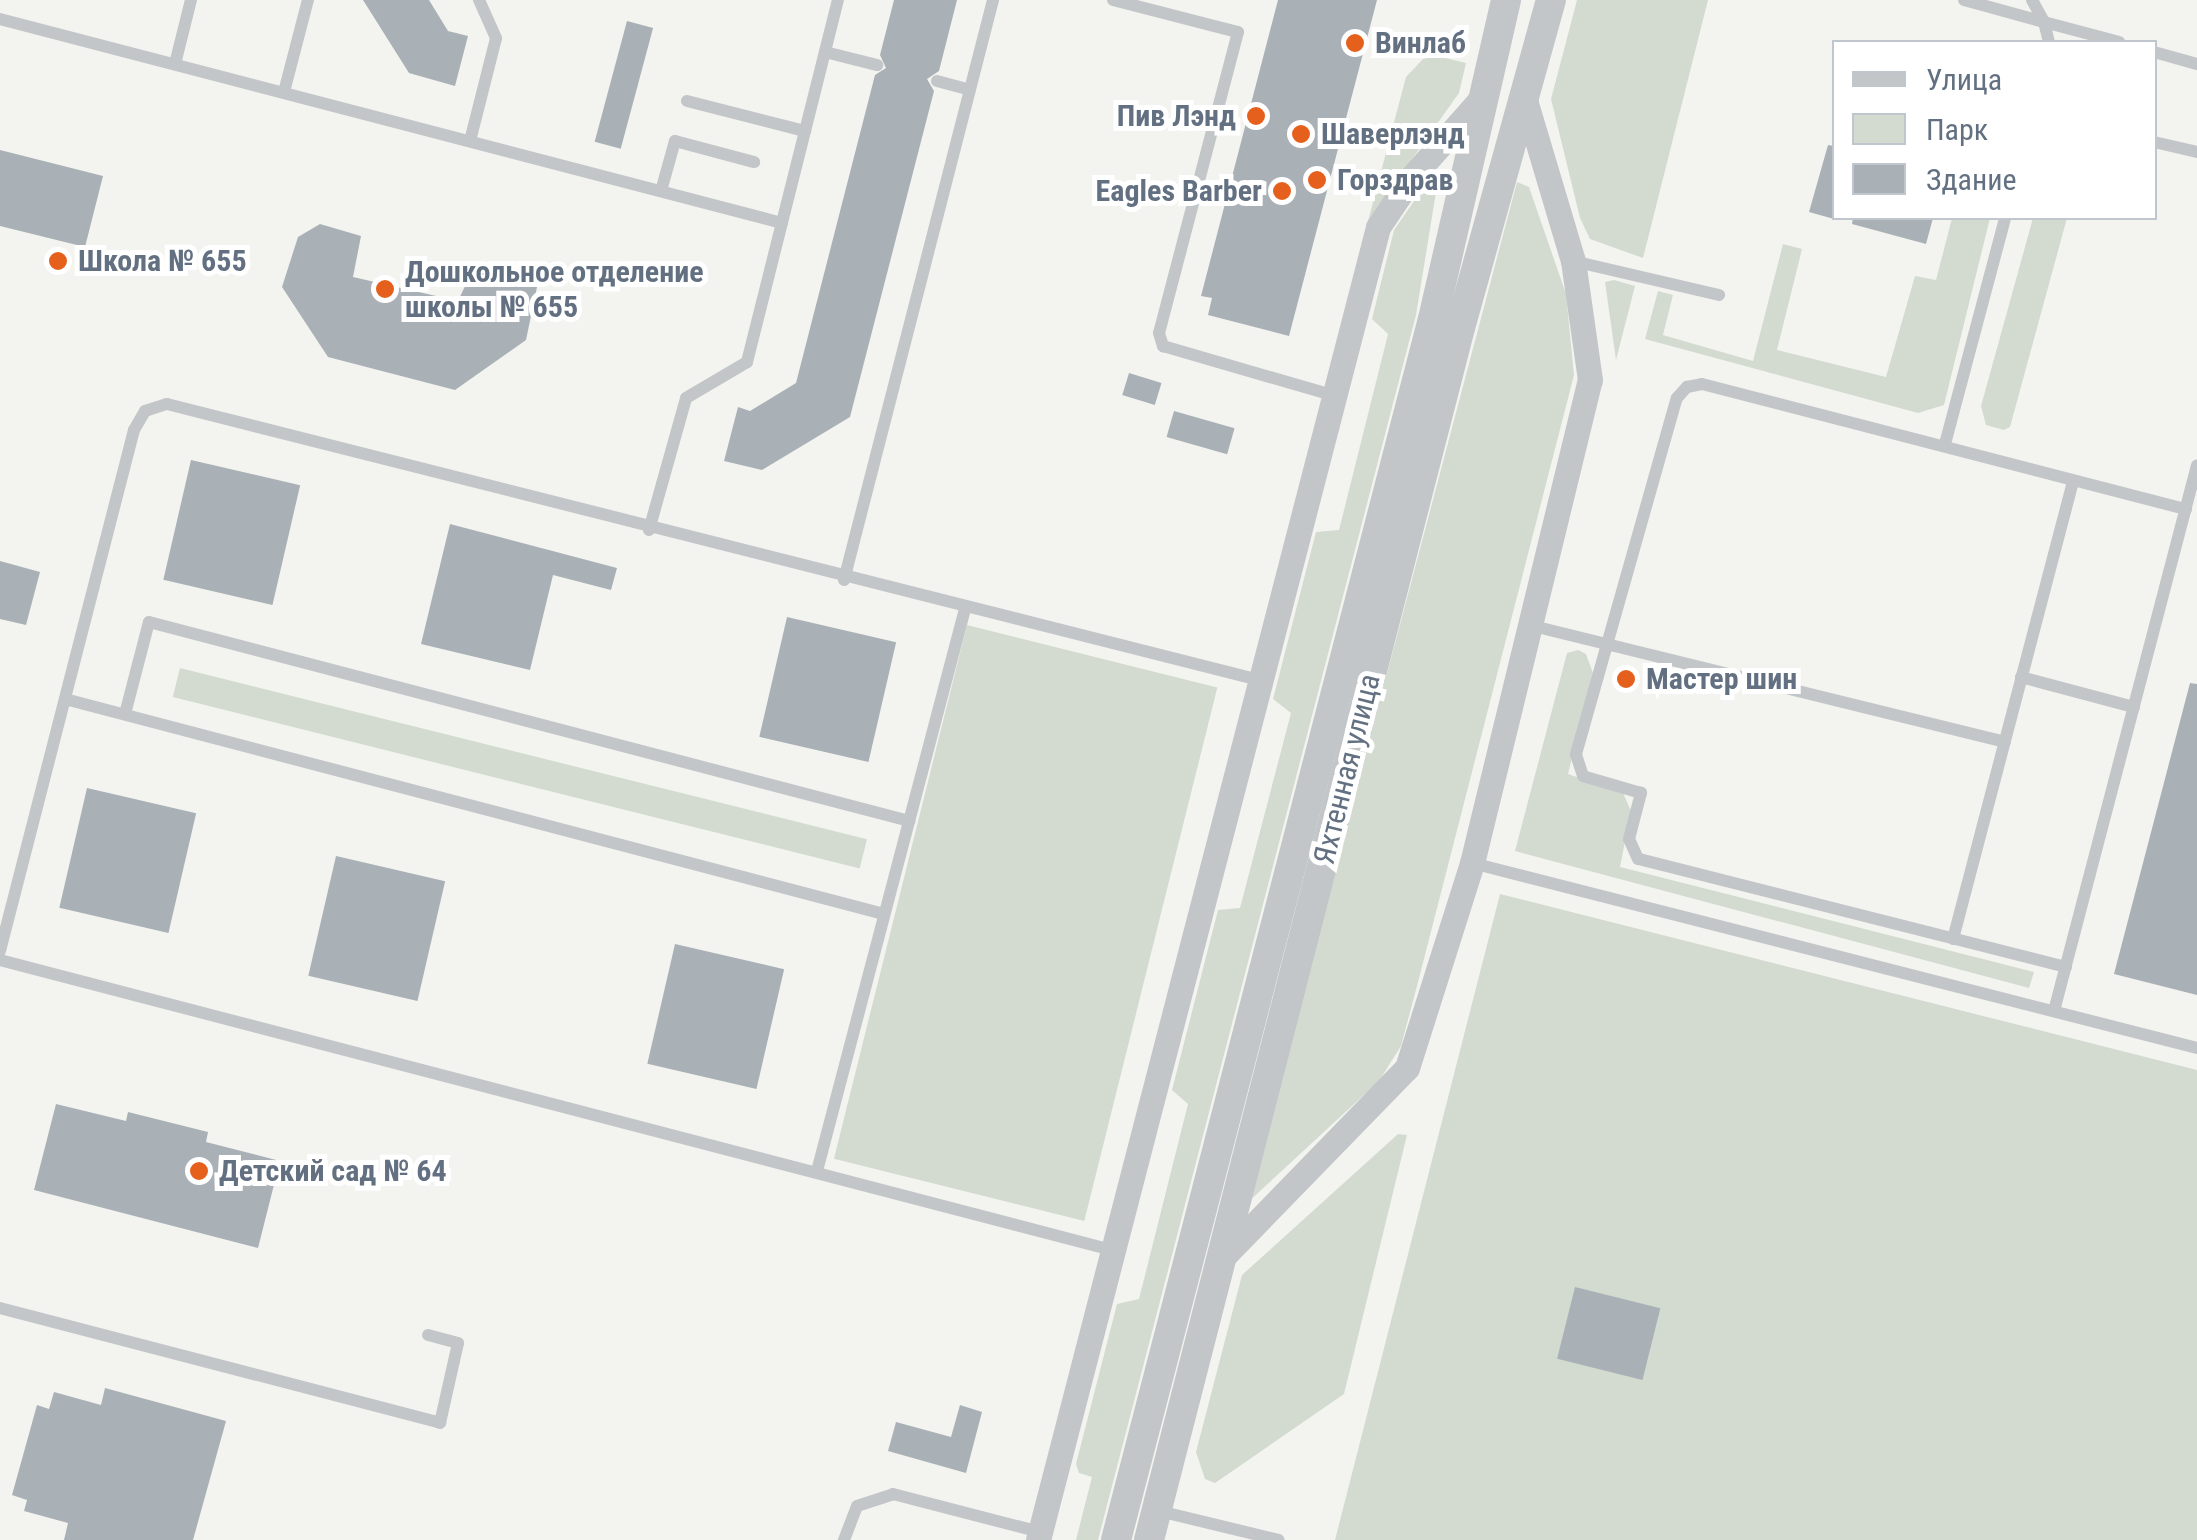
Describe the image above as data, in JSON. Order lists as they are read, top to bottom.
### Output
{
  "streets": {
    "street": ["Яхтенная улица"]
  },
  "places": [
    "Винлаб",
    "Пив Лэнд",
    "Шаверлэнд",
    "Горздрав",
    "Eagles Barber",
    "Школа № 655",
    "Дошкольное отделение школы № 655",
    "Мастер шин",
    "Детский сад № 64"
  ],
  "legend": ["Улица", "Парк", "Здание"]
}
